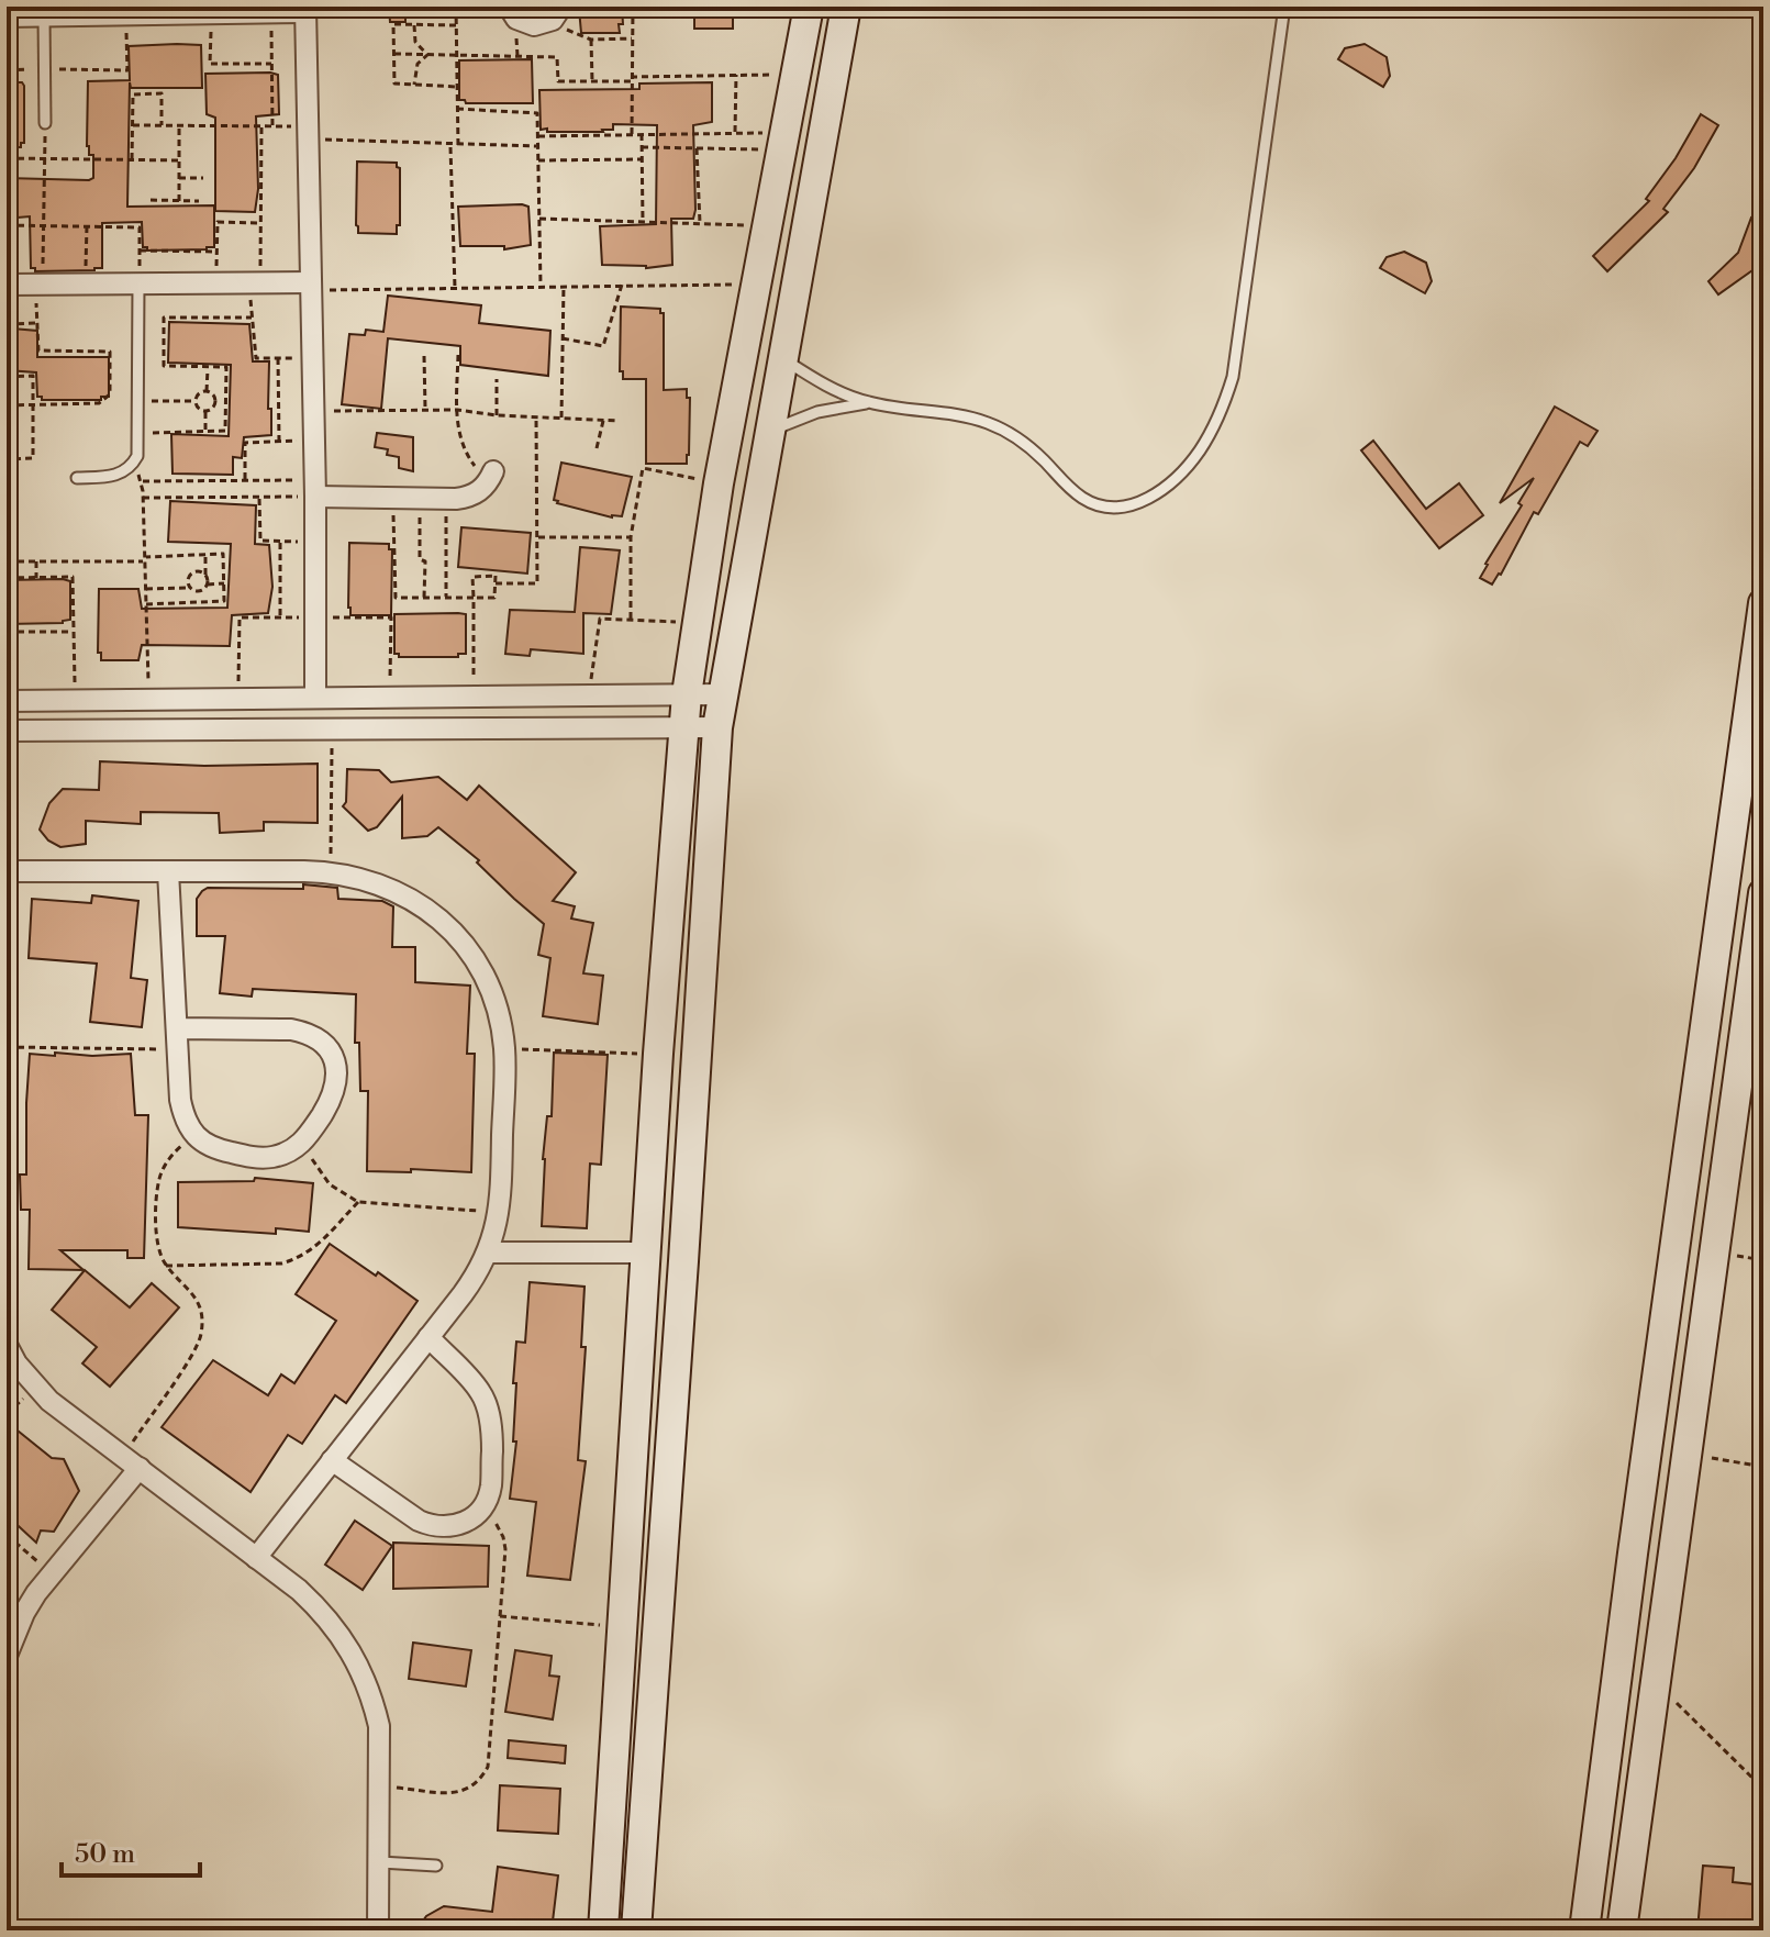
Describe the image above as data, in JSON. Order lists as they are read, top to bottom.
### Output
{
  "scale_bar": "50 m"
}
